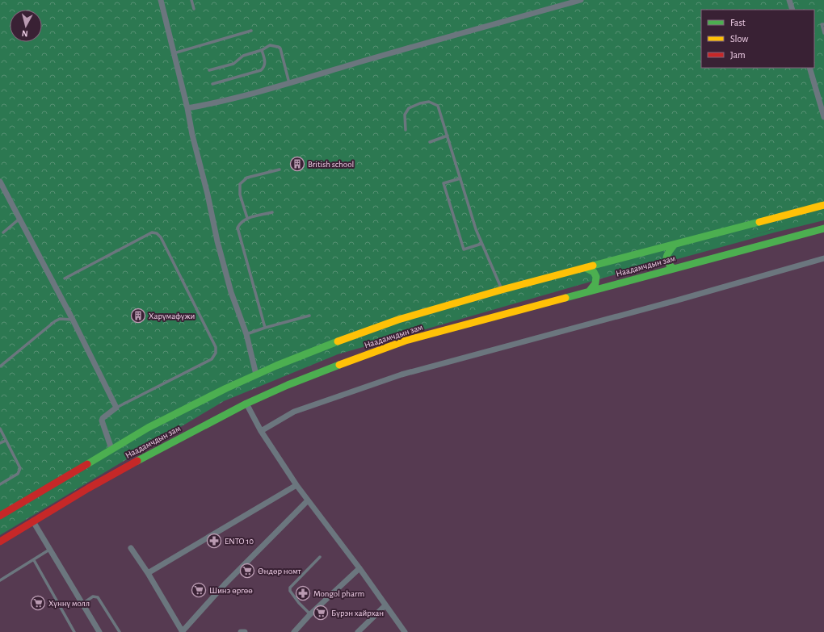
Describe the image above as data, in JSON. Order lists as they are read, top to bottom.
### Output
{
  "streets": {
    "highway": ["Наадамчдын зам"]
  },
  "places": {
    "building": ["British school", "Харүмафүжи"],
    "pharmacy": ["ENTO 10", "Mongol pharm"],
    "supermarket": [
      "Өндөр номт",
      "Шинэ өргөө",
      "Хүннү молл",
      "Бүрэн хайрхан"
    ]
  },
  "legend": ["Fast", "Slow", "Jam"],
  "north": "bottom"
}
